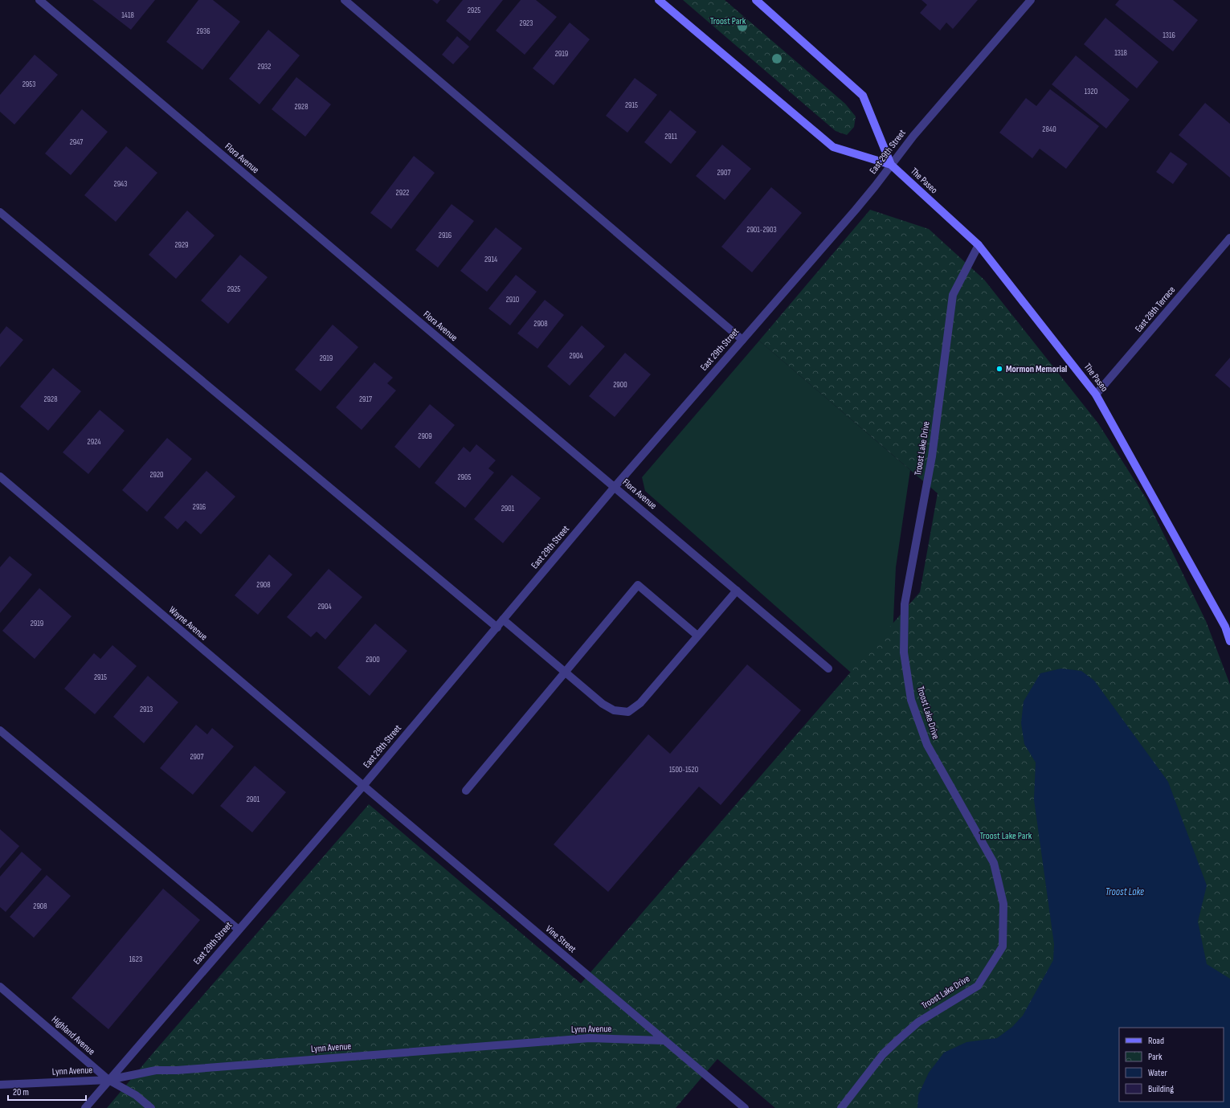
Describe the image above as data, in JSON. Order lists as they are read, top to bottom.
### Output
{
  "streets": {
    "main road": ["The Paseo"],
    "street": [
      "East 29th Street",
      "Flora Avenue",
      "East 28th Terrace",
      "Troost Lake Drive",
      "Wayne Avenue",
      "Vine Street",
      "Lynn Avenue",
      "Highland Avenue"
    ]
  },
  "crossings": [
    ["East 29th Street", "Flora Avenue"],
    ["East 29th Street", "The Paseo"],
    ["East 29th Street", "Wayne Avenue"],
    ["East 29th Street", "Vine Street"],
    ["East 29th Street", "Lynn Avenue"],
    ["East 29th Street", "Highland Avenue"],
    ["The Paseo", "East 28th Terrace"],
    ["The Paseo", "Troost Lake Drive"],
    ["Wayne Avenue", "Vine Street"],
    ["Vine Street", "Lynn Avenue"],
    ["Lynn Avenue", "Highland Avenue"]
  ],
  "water": ["Troost Lake"],
  "parks": ["Troost Park", "Troost Lake Park"],
  "places": ["Mormon Memorial"],
  "house_numbers": [
    "2925",
    "1418",
    "2923",
    "2936",
    "1316",
    "1318",
    "2919",
    "2932",
    "2953",
    "1320",
    "2915",
    "2928",
    "2840",
    "2911",
    "2947",
    "2907",
    "2943",
    "2922",
    "2901-2903",
    "2916",
    "2929",
    "2914",
    "2925",
    "2910",
    "2908",
    "2904",
    "2919",
    "2900",
    "2928",
    "2917",
    "2909",
    "2924",
    "2920",
    "2905",
    "2916",
    "2901",
    "2908",
    "2904",
    "2919",
    "2900",
    "2915",
    "2913",
    "2907",
    "1500-1520",
    "2901",
    "2908",
    "1623"
  ],
  "legend": [
    "Road",
    "Park",
    "Water",
    "Building"
  ],
  "scale_bar": "20 m"
}
